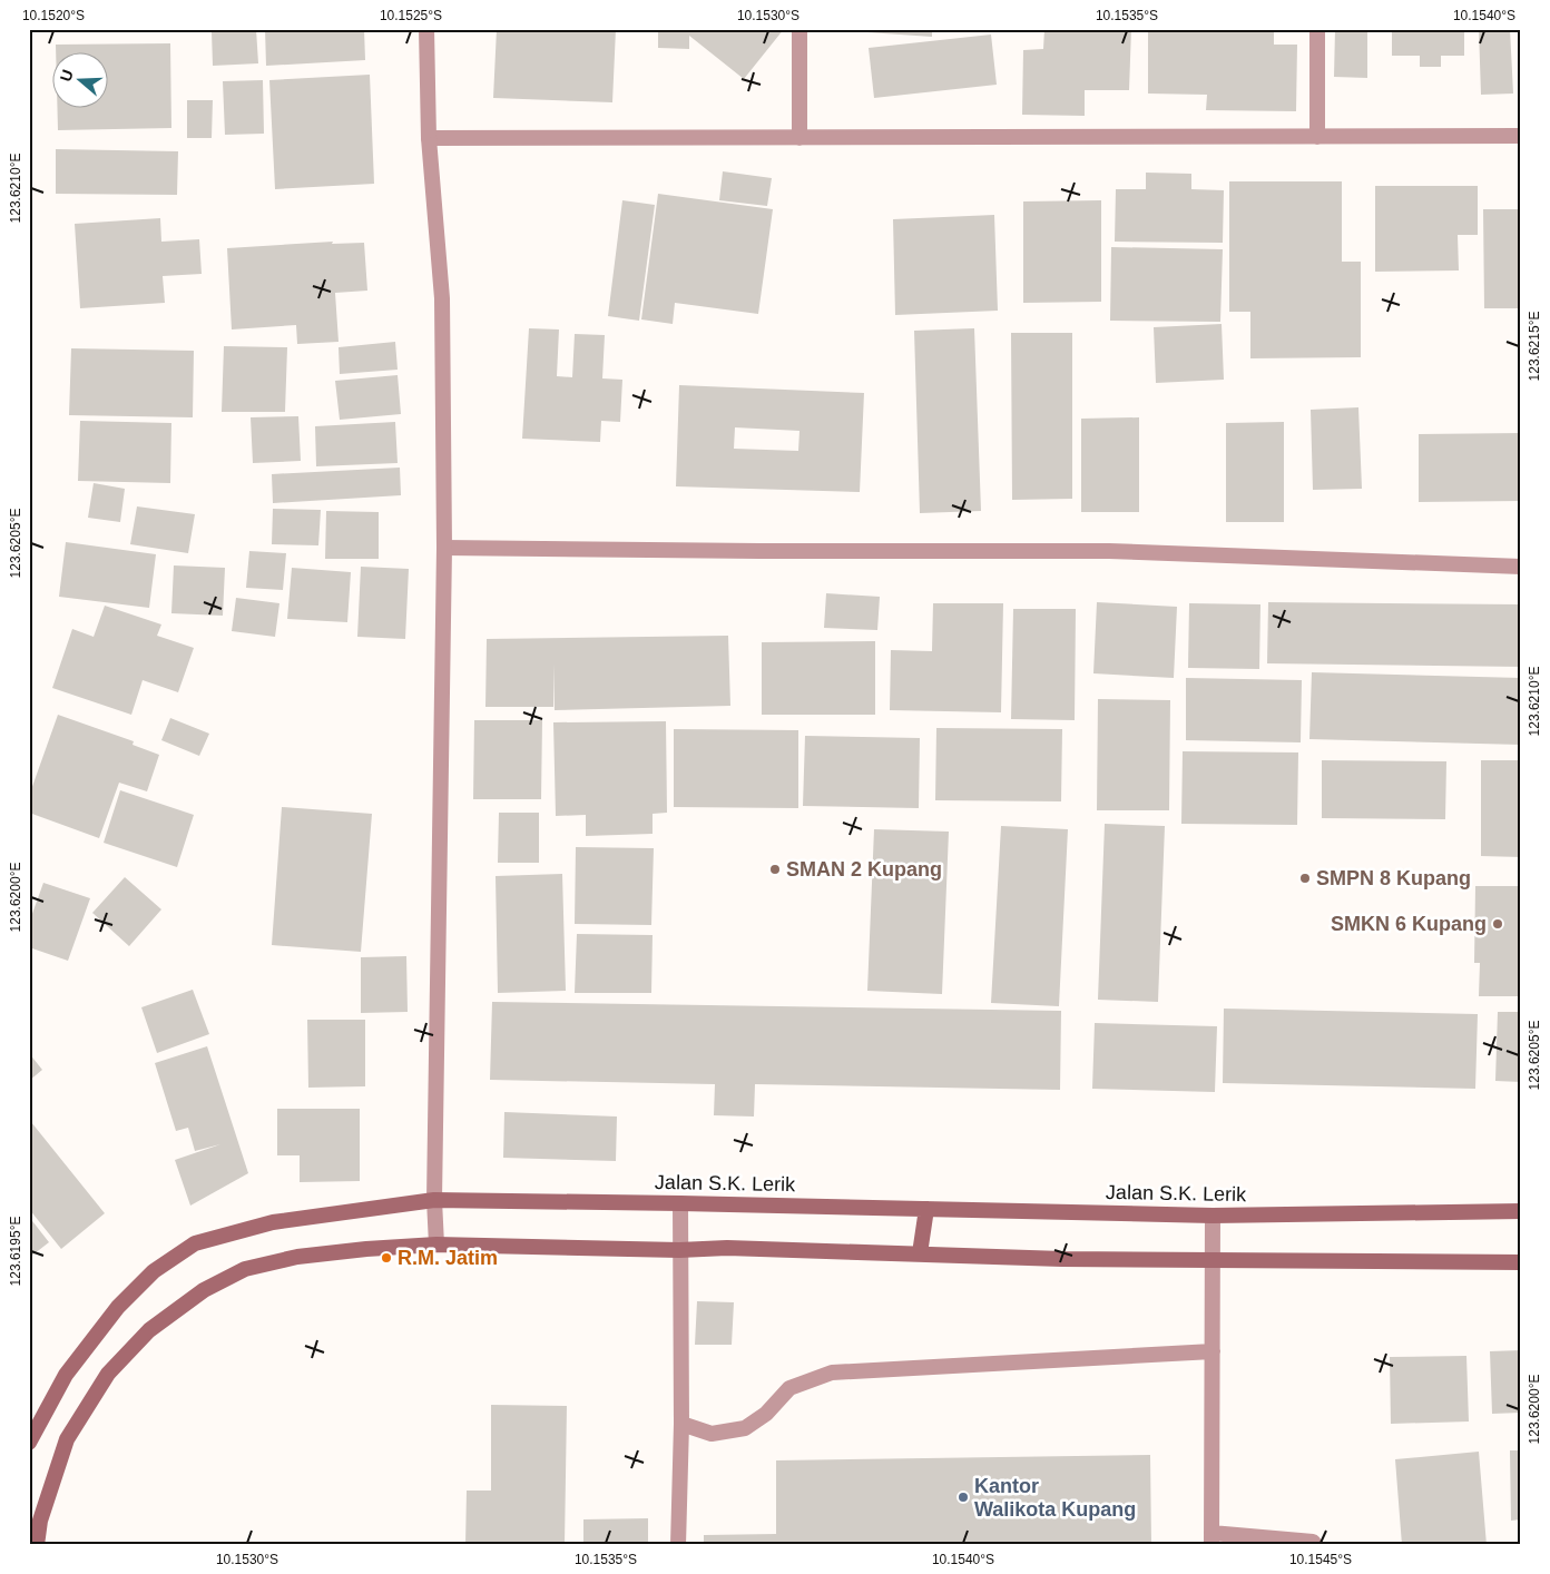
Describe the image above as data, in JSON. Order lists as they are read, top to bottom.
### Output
{
  "streets": {
    "main road": ["Jalan S.K. Lerik"]
  },
  "places": [
    "SMAN 2 Kupang",
    "SMPN 8 Kupang",
    "SMKN 6 Kupang",
    "R.M. Jatim",
    "Kantor Walikota Kupang"
  ],
  "north": "left",
  "coordinates": [
    "10.1520°S",
    "10.1525°S",
    "10.1530°S",
    "10.1535°S",
    "10.1540°S",
    "123.6210°E",
    "123.6215°E",
    "123.6205°E",
    "123.6200°E",
    "123.6195°E",
    "10.1545°S"
  ]
}
